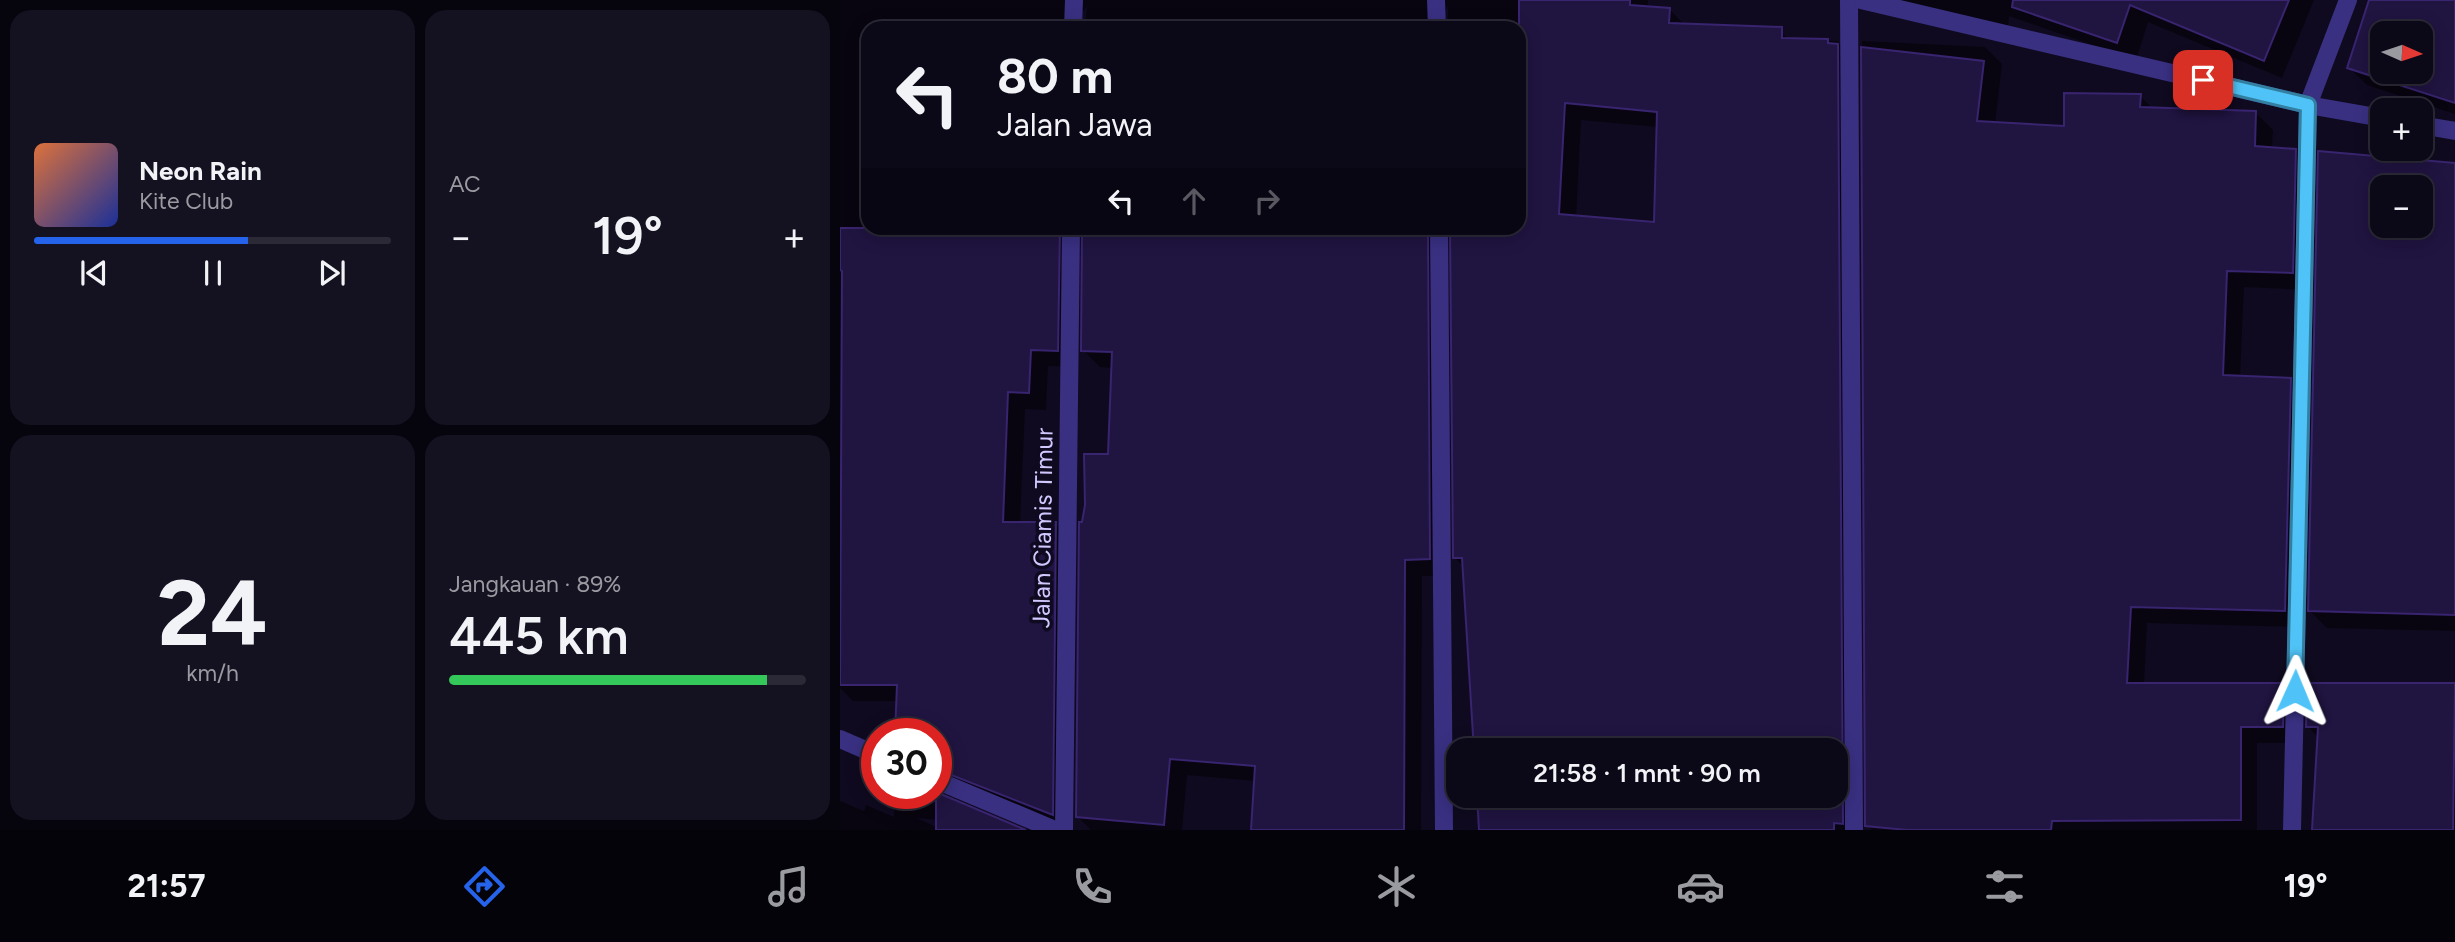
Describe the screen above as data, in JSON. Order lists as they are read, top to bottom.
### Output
{
  "streets": {
    "street": ["Jalan Ciamis Timur"]
  },
  "north": "right",
  "page": {
    "tile": [
      "AC",
      ["24", "km/h"],
      ["Jangkauan · 89%", "445 km"]
    ],
    "map_buttons": ["+", "−"],
    "turn": ["80 m", "Jalan Jawa"],
    "song": ["Neon Rain", "Kite Club"],
    "heat": ["−", "19°", "+"],
    "limit": "30",
    "trip": "21:58 · 1 mnt · 90 m",
    "tabs": ["21:57", "19°"]
  }
}
